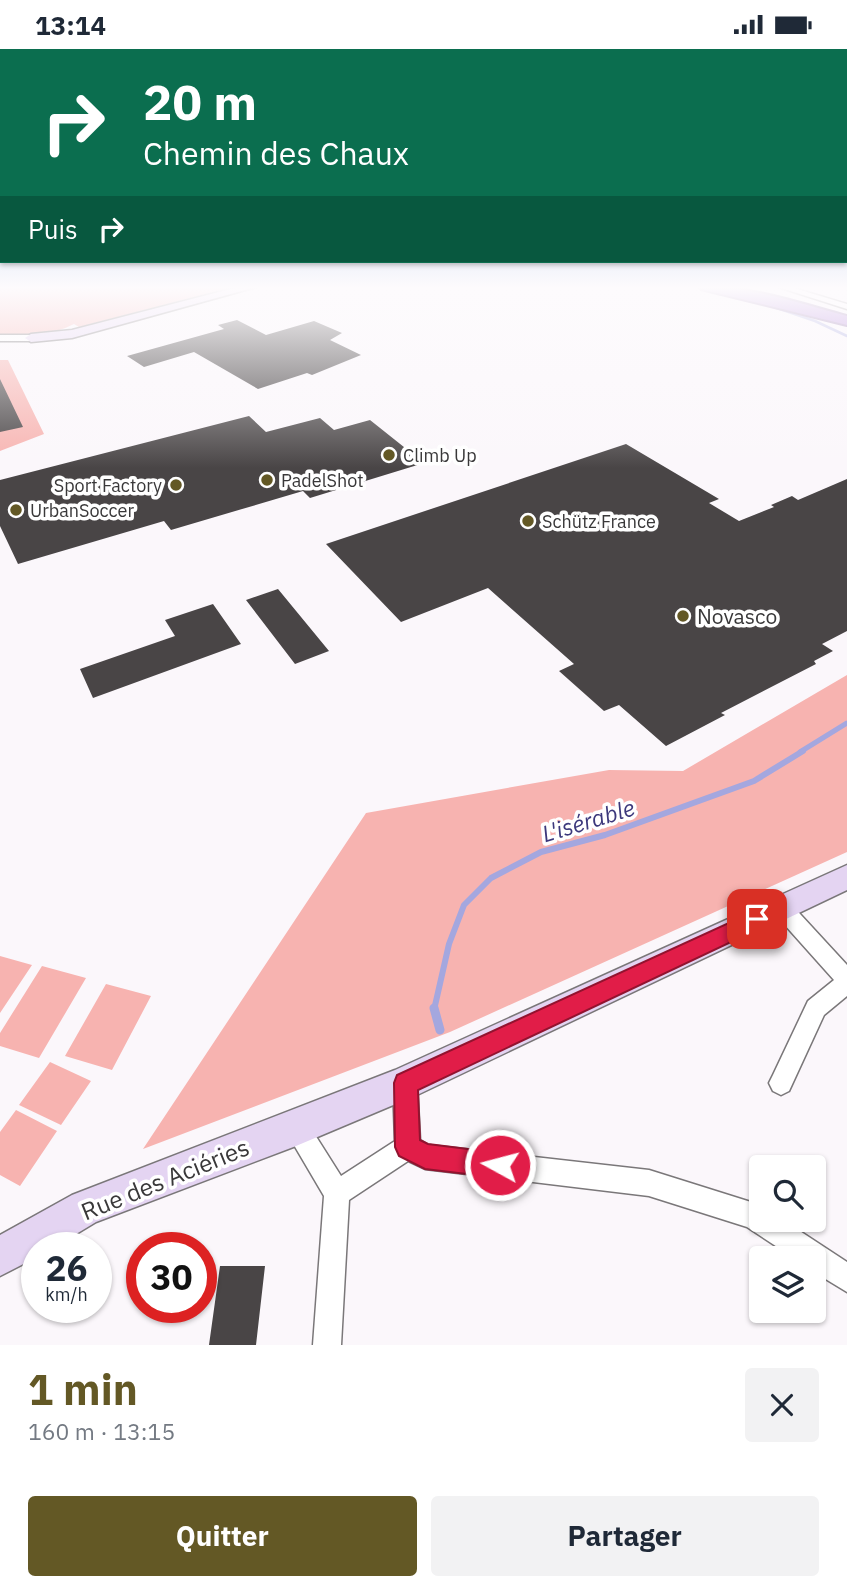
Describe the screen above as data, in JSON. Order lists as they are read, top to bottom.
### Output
{
  "streets": {
    "street": ["Rue des Aciéries"]
  },
  "water": ["L'isérable"],
  "places": [
    "Climb Up",
    "PadelShot",
    "Sport Factory",
    "UrbanSoccer",
    "Schütz France",
    "Novasco"
  ],
  "page": {
    "status": "13:14",
    "turn": ["20 m", "Chemin des Chaux"],
    "then": "Puis",
    "speed": "26 km/h",
    "limit": "30",
    "heading": ["1 min", "160 m · 13:15"],
    "buttons": ["Quitter", "Partager"]
  }
}
